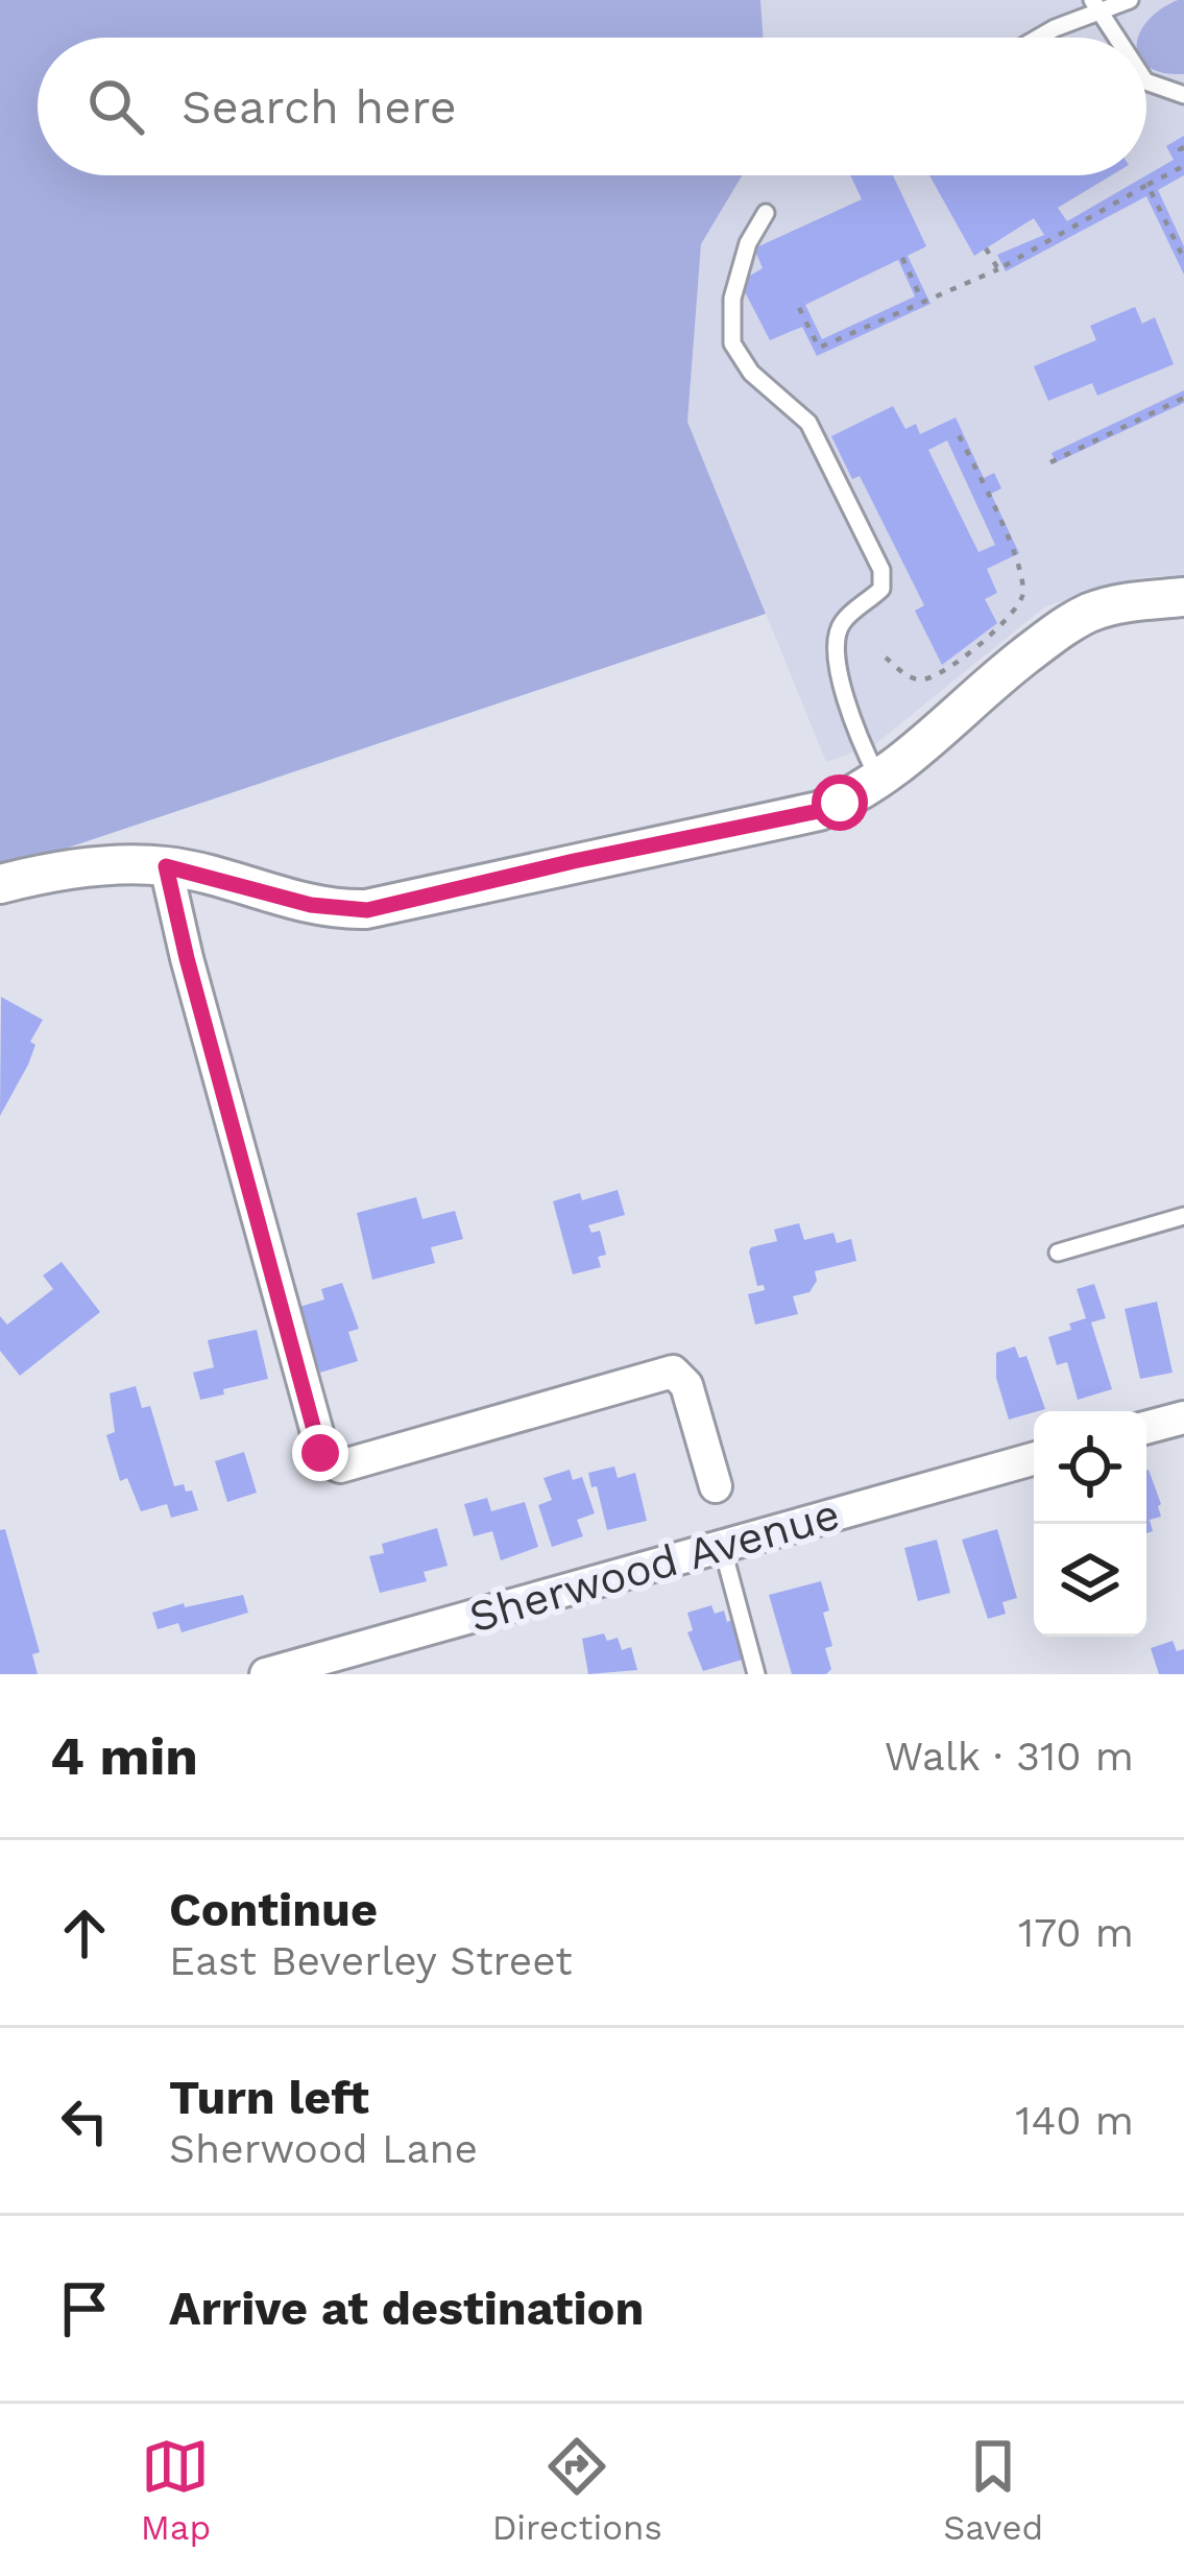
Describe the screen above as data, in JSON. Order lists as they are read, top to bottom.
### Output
{
  "streets": {
    "street": ["Sherwood Avenue"]
  },
  "page": {
    "search": "Search here",
    "heading": ["4 min", "Walk · 310 m"],
    "list": [
      ["Continue", "East Beverley Street", "170 m"],
      ["Turn left", "Sherwood Lane", "140 m"],
      "Arrive at destination"
    ],
    "nav": ["Map", "Directions", "Saved"]
  }
}
